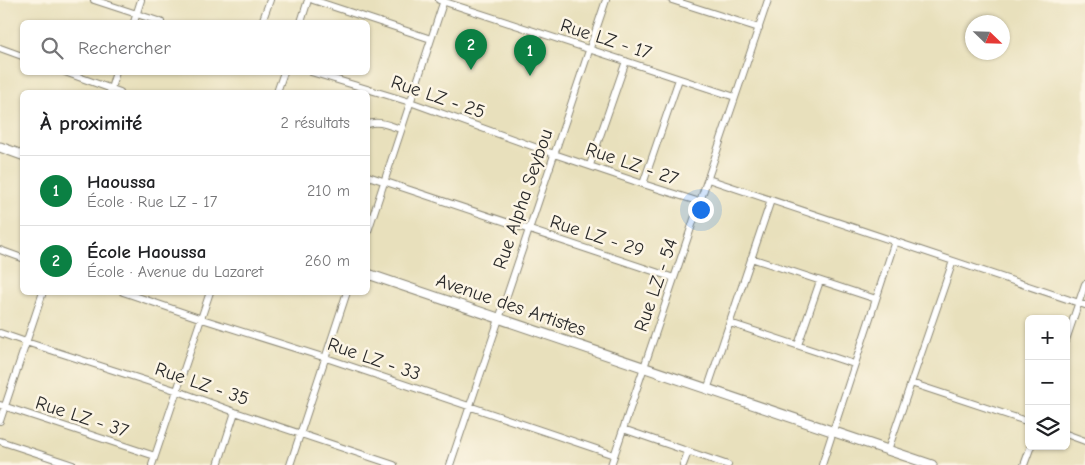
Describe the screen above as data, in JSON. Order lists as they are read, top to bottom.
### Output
{
  "streets": {
    "street": [
      "Rue LZ - 17",
      "Rue LZ - 25",
      "Rue LZ - 27",
      "Rue Alpha Seybou",
      "Rue LZ - 29",
      "Rue LZ - 54",
      "Avenue des Artistes",
      "Rue LZ - 33",
      "Rue LZ - 35",
      "Rue LZ - 37"
    ]
  },
  "crossings": [
    ["Rue LZ - 17", "Rue Alpha Seybou"],
    ["Rue LZ - 17", "Rue LZ - 54"],
    ["Rue LZ - 25", "Rue LZ - 27"],
    ["Rue LZ - 25", "Rue Alpha Seybou"],
    ["Rue LZ - 27", "Rue Alpha Seybou"],
    ["Rue LZ - 27", "Rue LZ - 54"],
    ["Rue Alpha Seybou", "Rue LZ - 29"],
    ["Rue Alpha Seybou", "Avenue des Artistes"],
    ["Rue Alpha Seybou", "Rue LZ - 33"],
    ["Rue LZ - 29", "Rue LZ - 54"],
    ["Rue LZ - 54", "Avenue des Artistes"],
    ["Rue LZ - 54", "Rue LZ - 33"]
  ],
  "north": "bottom right",
  "page": {
    "search": "Rechercher",
    "pins": ["2", "1"],
    "heading": ["À proximité", "2 résultats"],
    "list": [
      {
        "mark": "1",
        "name": "Haoussa",
        "note": "École · Rue LZ - 17",
        "value": "210 m"
      },
      {
        "mark": "2",
        "name": "École Haoussa",
        "note": "École · Avenue du Lazaret",
        "value": "260 m"
      }
    ],
    "map_buttons": ["+", "−"]
  }
}
